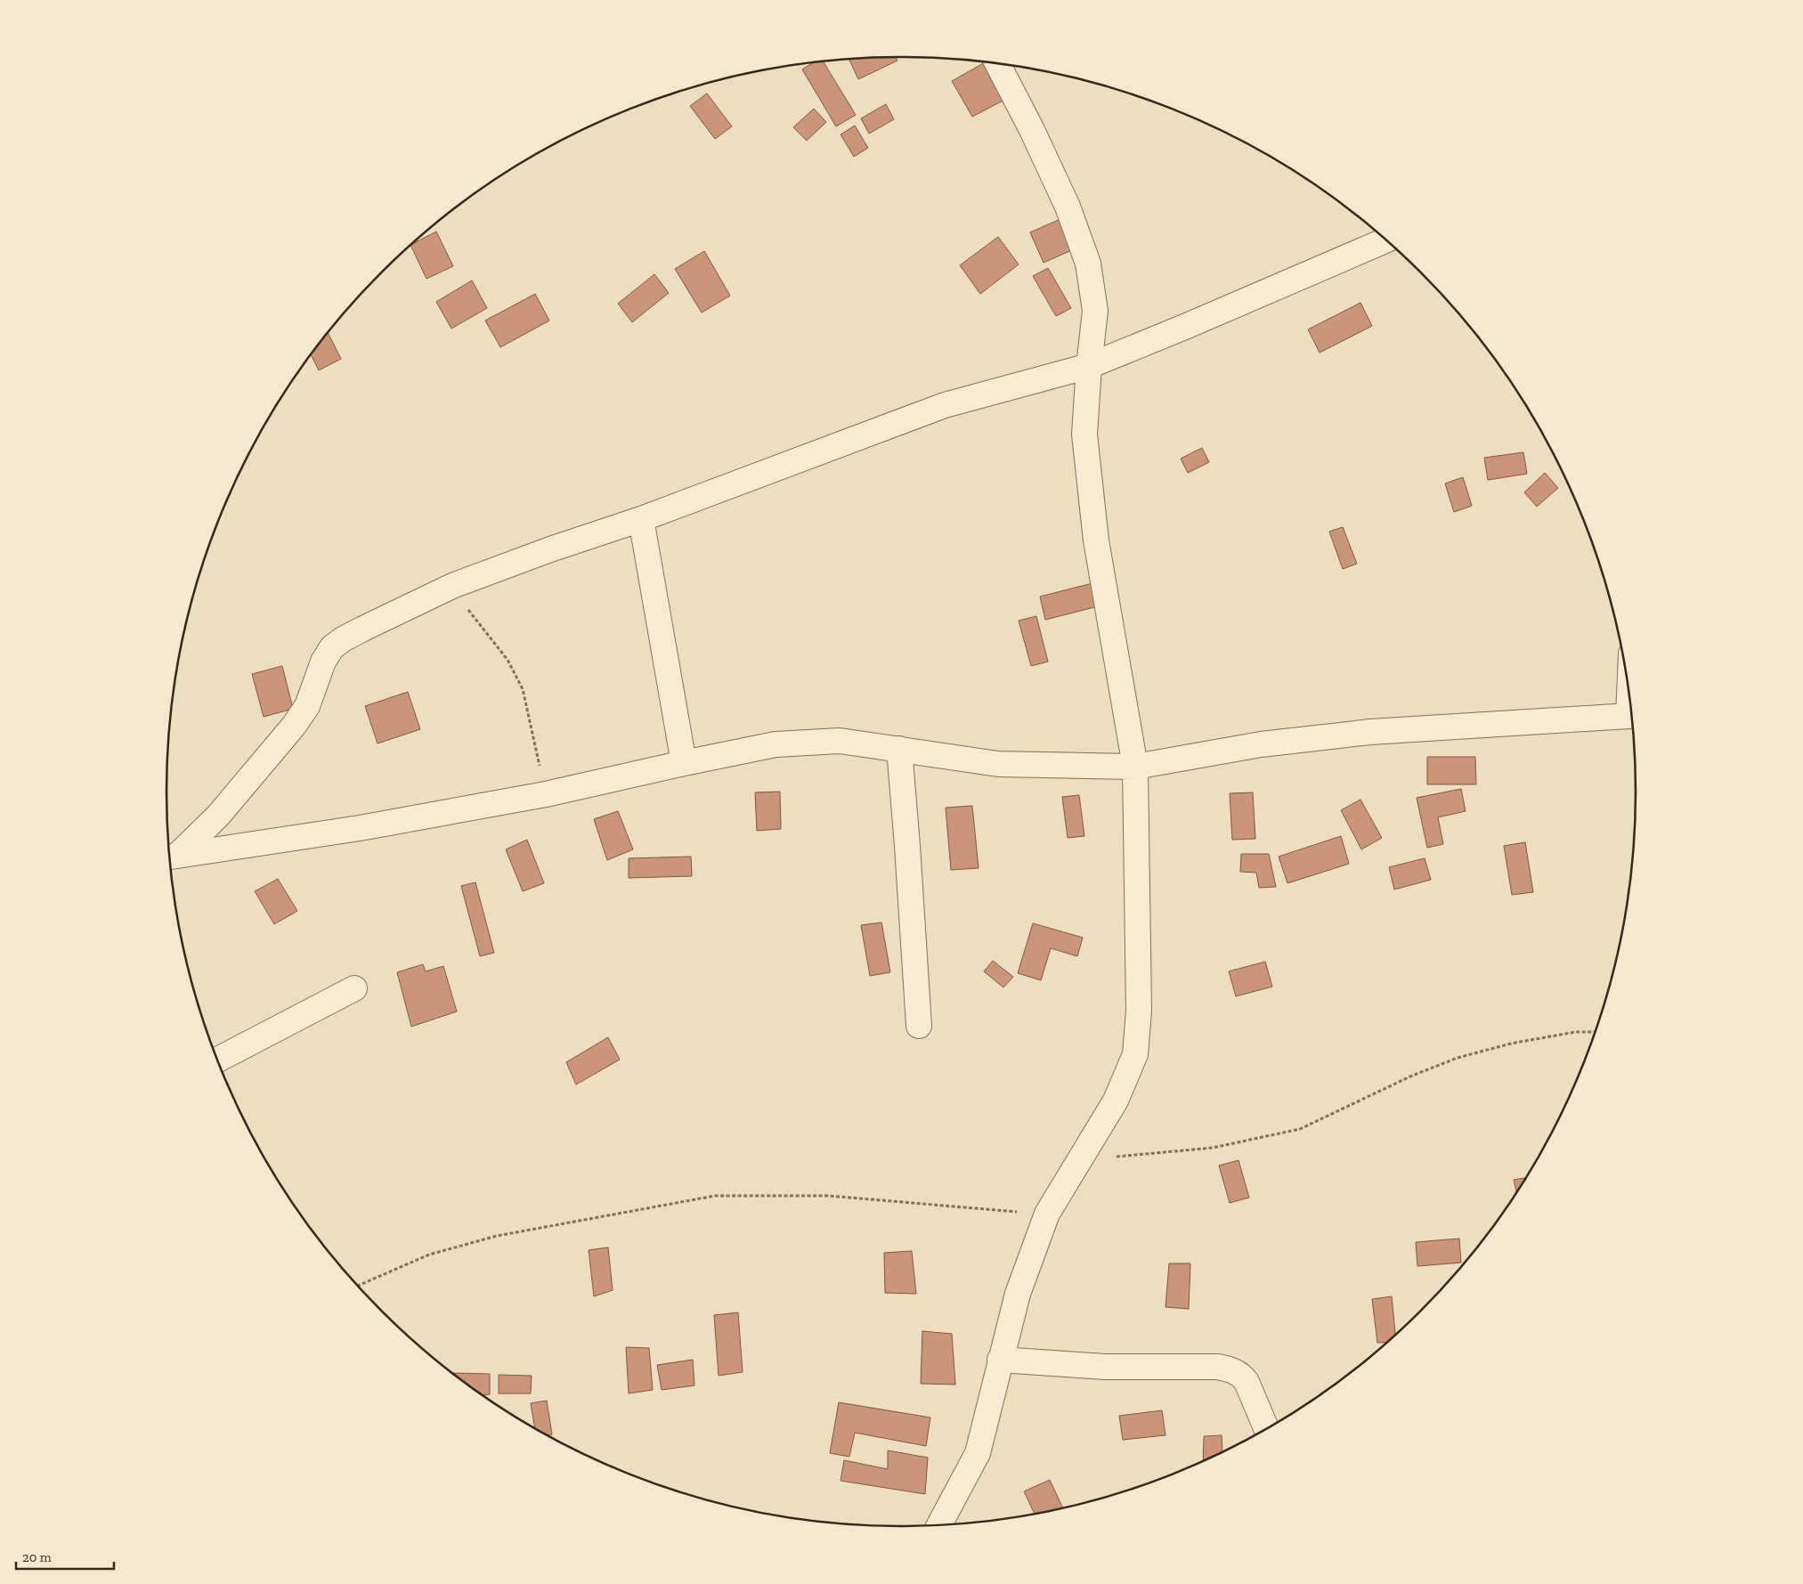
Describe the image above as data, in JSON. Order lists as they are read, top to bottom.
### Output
{
  "scale_bar": "20 m"
}
